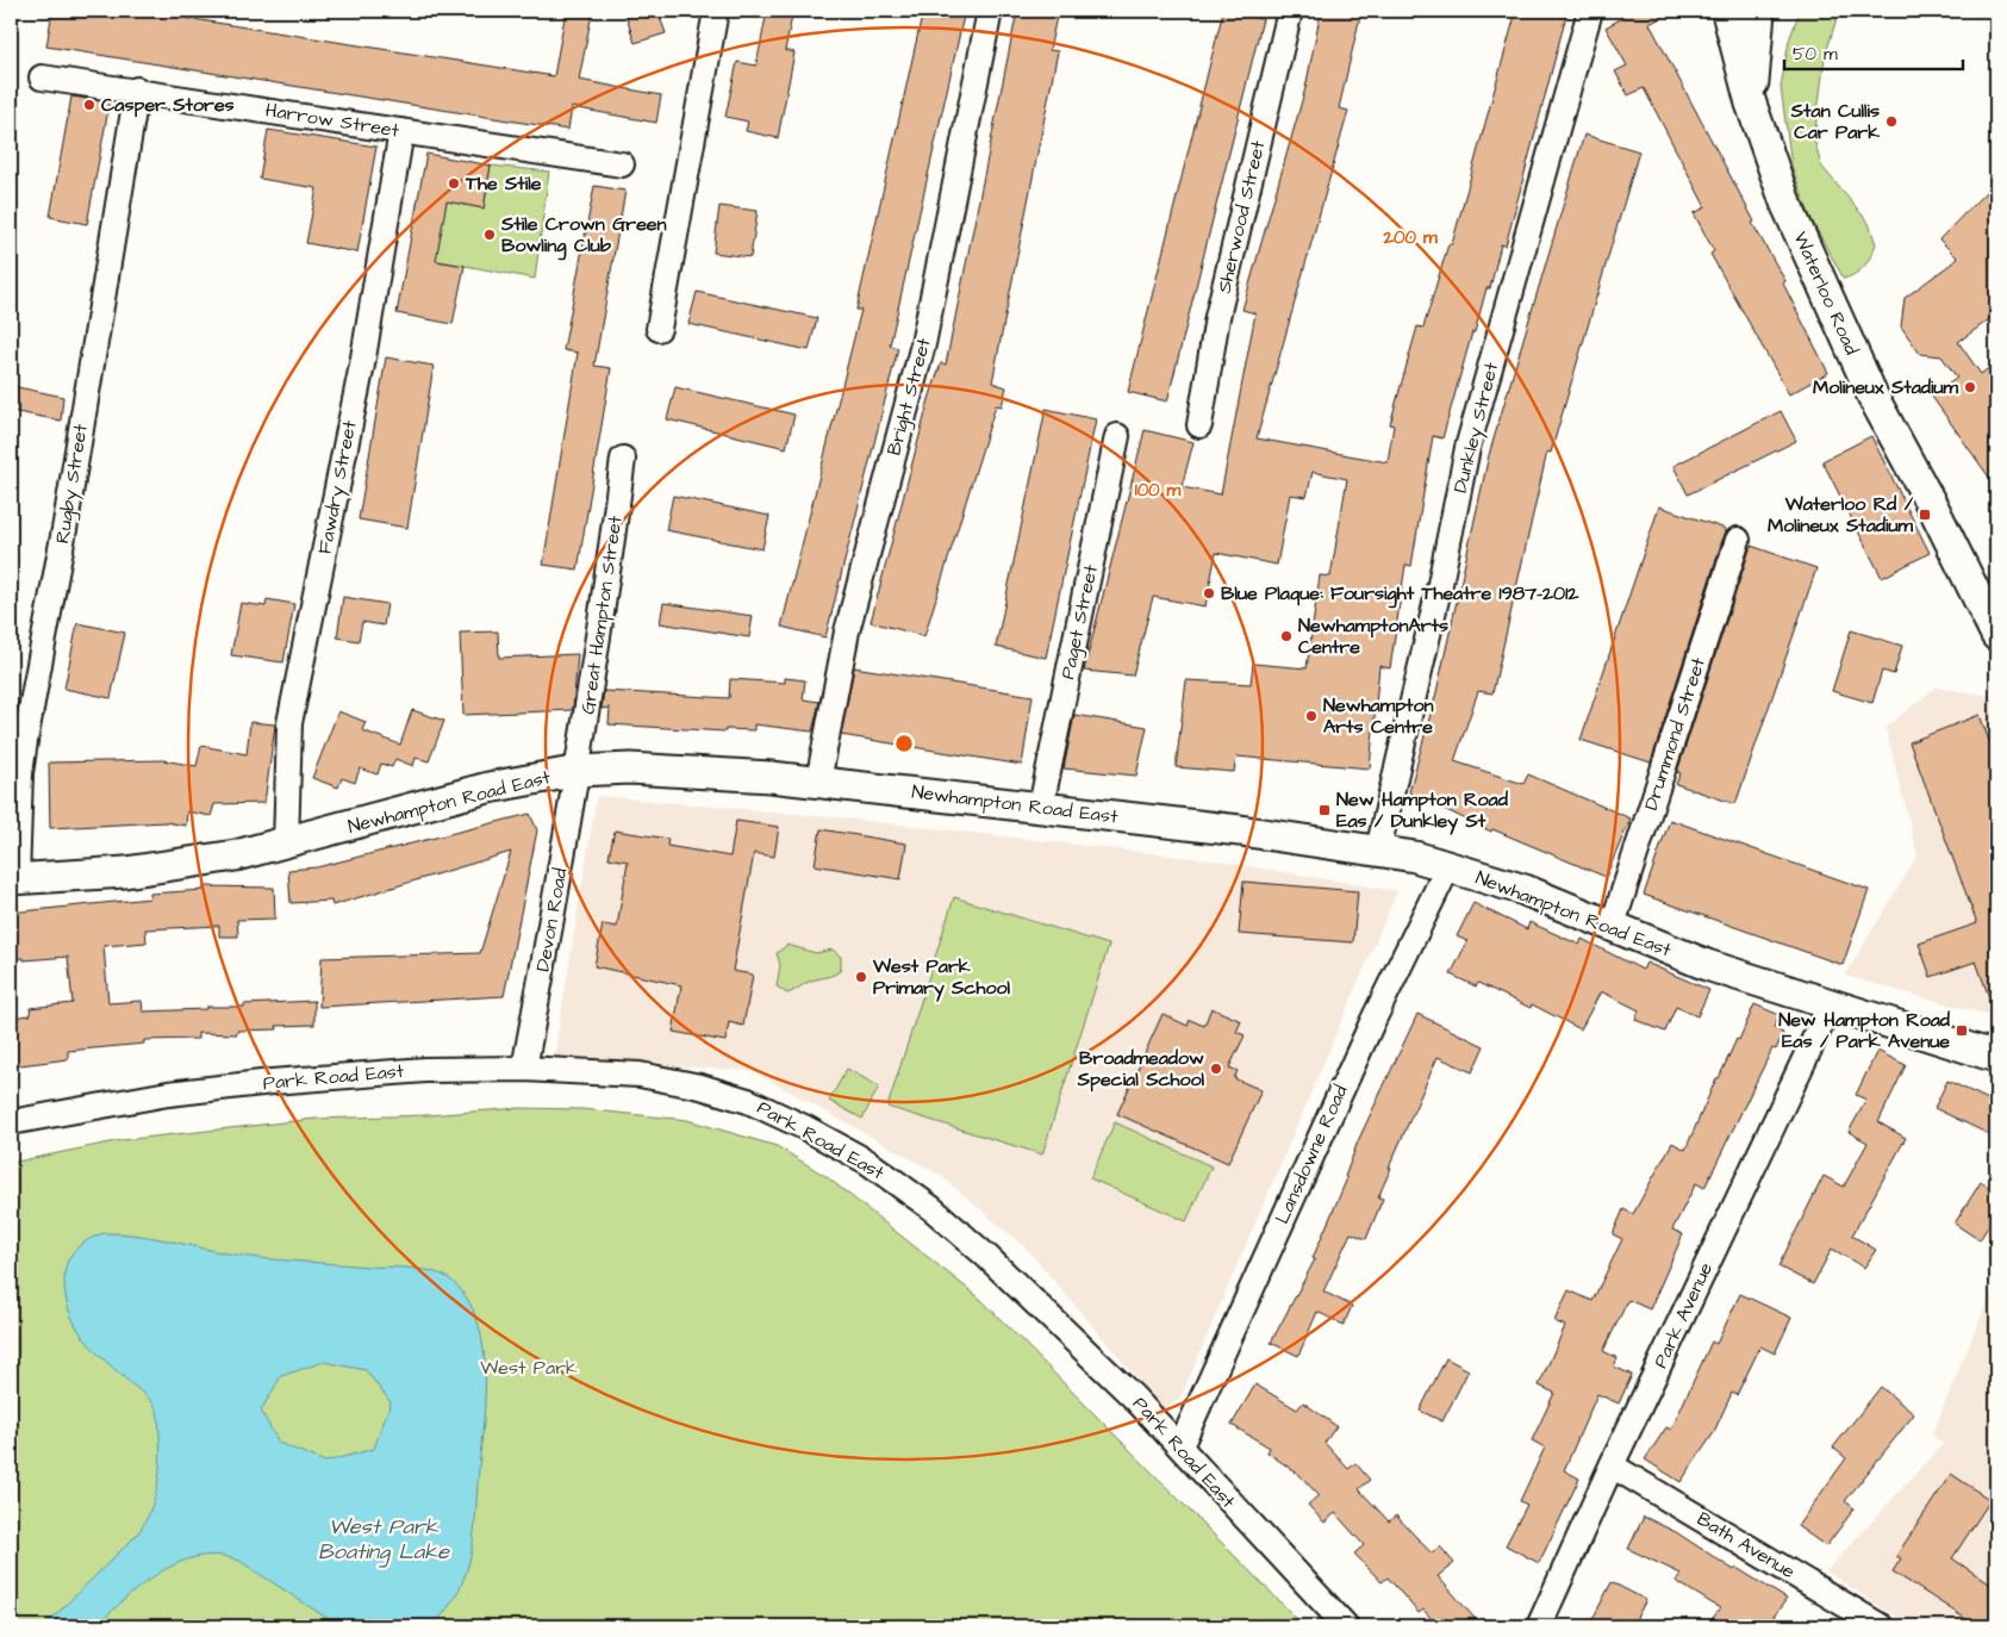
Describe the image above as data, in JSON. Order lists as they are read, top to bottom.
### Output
{
  "streets": {
    "street": [
      "Harrow Street",
      "Sherwood Street",
      "Waterloo Road",
      "Bright Street",
      "Dunkley Street",
      "Rugby Street",
      "Fawdry Street",
      "Great Hampton Street",
      "Paget Street",
      "Drummond Street",
      "Newhampton Road East",
      "Devon Road",
      "Park Road East",
      "Lansdowne Road",
      "Park Avenue",
      "Bath Avenue"
    ]
  },
  "crossings": [
    ["Harrow Street", "Rugby Street"],
    ["Harrow Street", "Fawdry Street"],
    ["Bright Street", "Newhampton Road East"],
    ["Dunkley Street", "Newhampton Road East"],
    ["Rugby Street", "Newhampton Road East"],
    ["Fawdry Street", "Newhampton Road East"],
    ["Great Hampton Street", "Newhampton Road East"],
    ["Great Hampton Street", "Devon Road"],
    ["Paget Street", "Newhampton Road East"],
    ["Drummond Street", "Newhampton Road East"],
    ["Newhampton Road East", "Devon Road"],
    ["Newhampton Road East", "Lansdowne Road"],
    ["Newhampton Road East", "Park Avenue"],
    ["Devon Road", "Park Road East"],
    ["Park Road East", "Lansdowne Road"],
    ["Park Avenue", "Bath Avenue"]
  ],
  "water": ["West Park Boating Lake"],
  "parks": ["West Park"],
  "places": {
    "other": [
      "Casper Stores",
      "Stan Cullis Car Park",
      "The Stile",
      "Stile Crown Green Bowling Club",
      "Molineux Stadium",
      "Blue Plaque: Foursight Theatre 1987-2012",
      "NewhamptonArts Centre",
      "Newhampton Arts Centre",
      "West Park Primary School",
      "Broadmeadow Special School"
    ],
    "transit": ["Waterloo Rd / Molineux Stadium", "New Hampton Road Eas / Dunkley St", "New Hampton Road Eas / Park Avenue"]
  },
  "scale_bar": "50 m",
  "rings": ["200 m", "100 m"]
}
